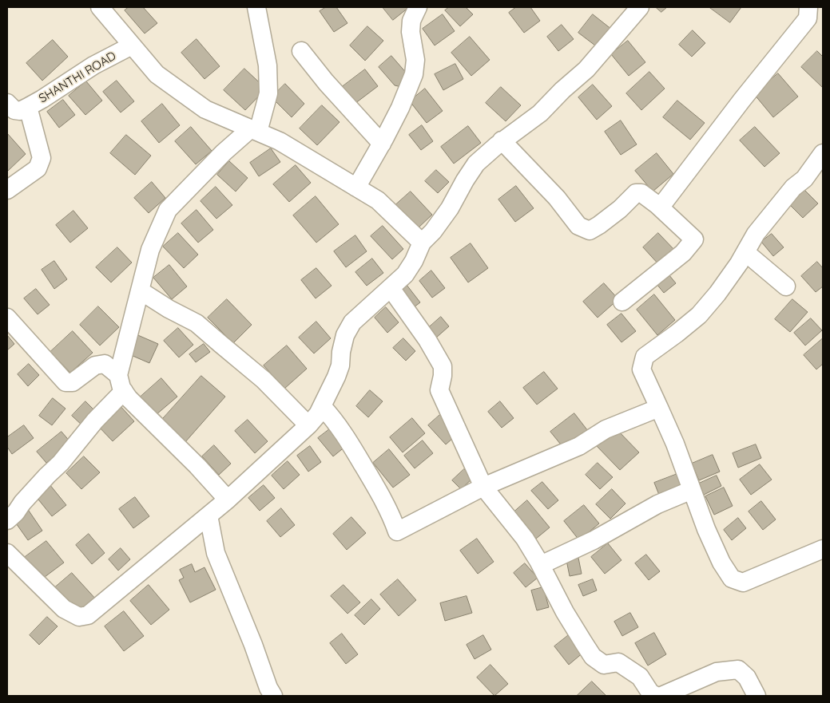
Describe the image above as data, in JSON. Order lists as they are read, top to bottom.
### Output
{
  "streets": {
    "street": ["SHANTHI ROAD"]
  }
}
